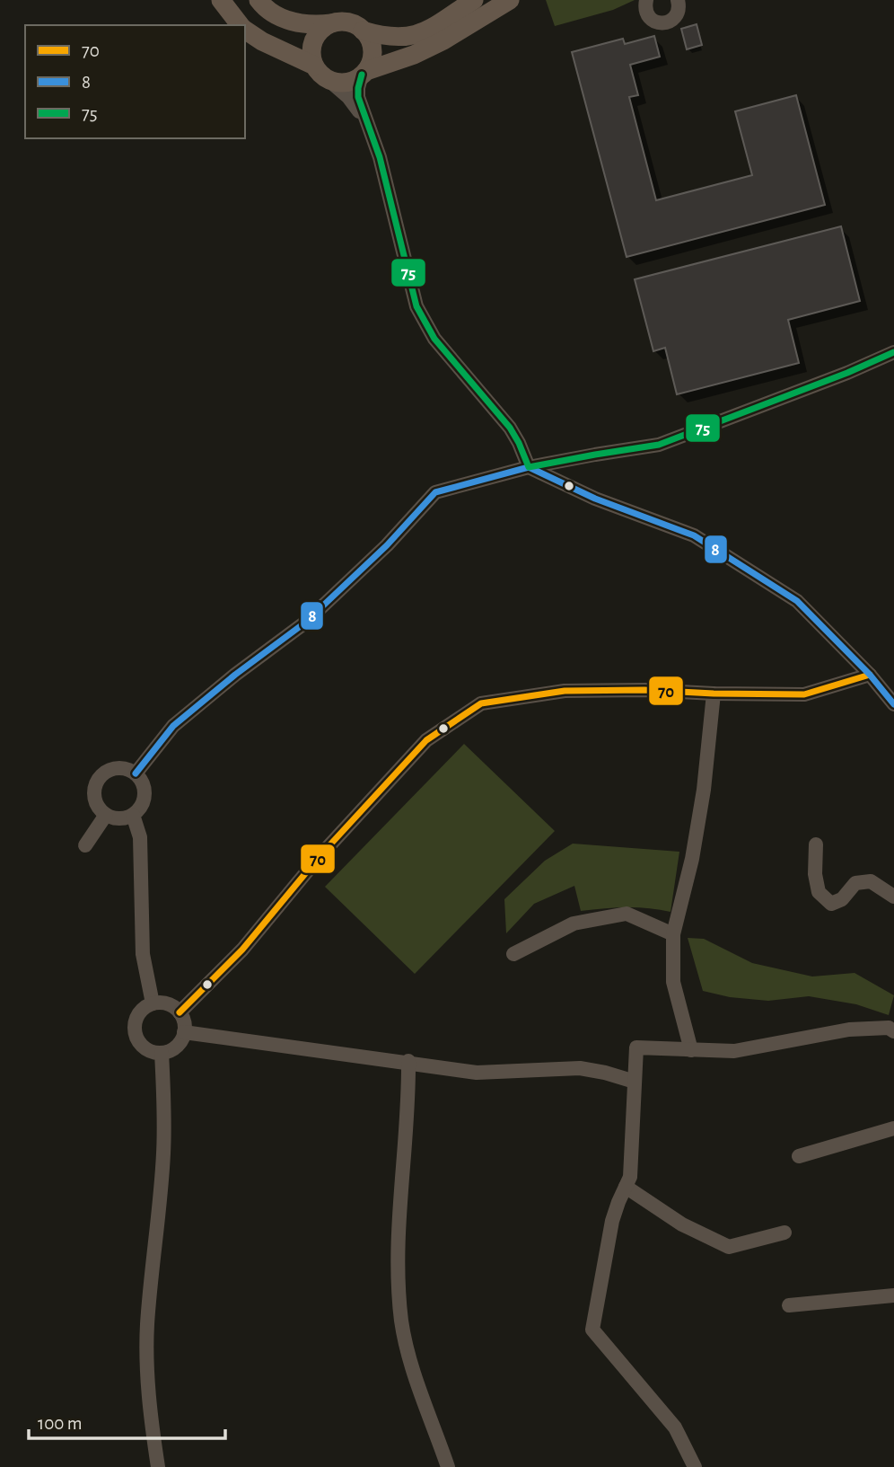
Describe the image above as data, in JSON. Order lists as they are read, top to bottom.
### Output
{
  "lines": ["transit line 75", "transit line 8", "transit line 70"],
  "legend": ["70", "8", "75"],
  "scale_bar": "100 m"
}
